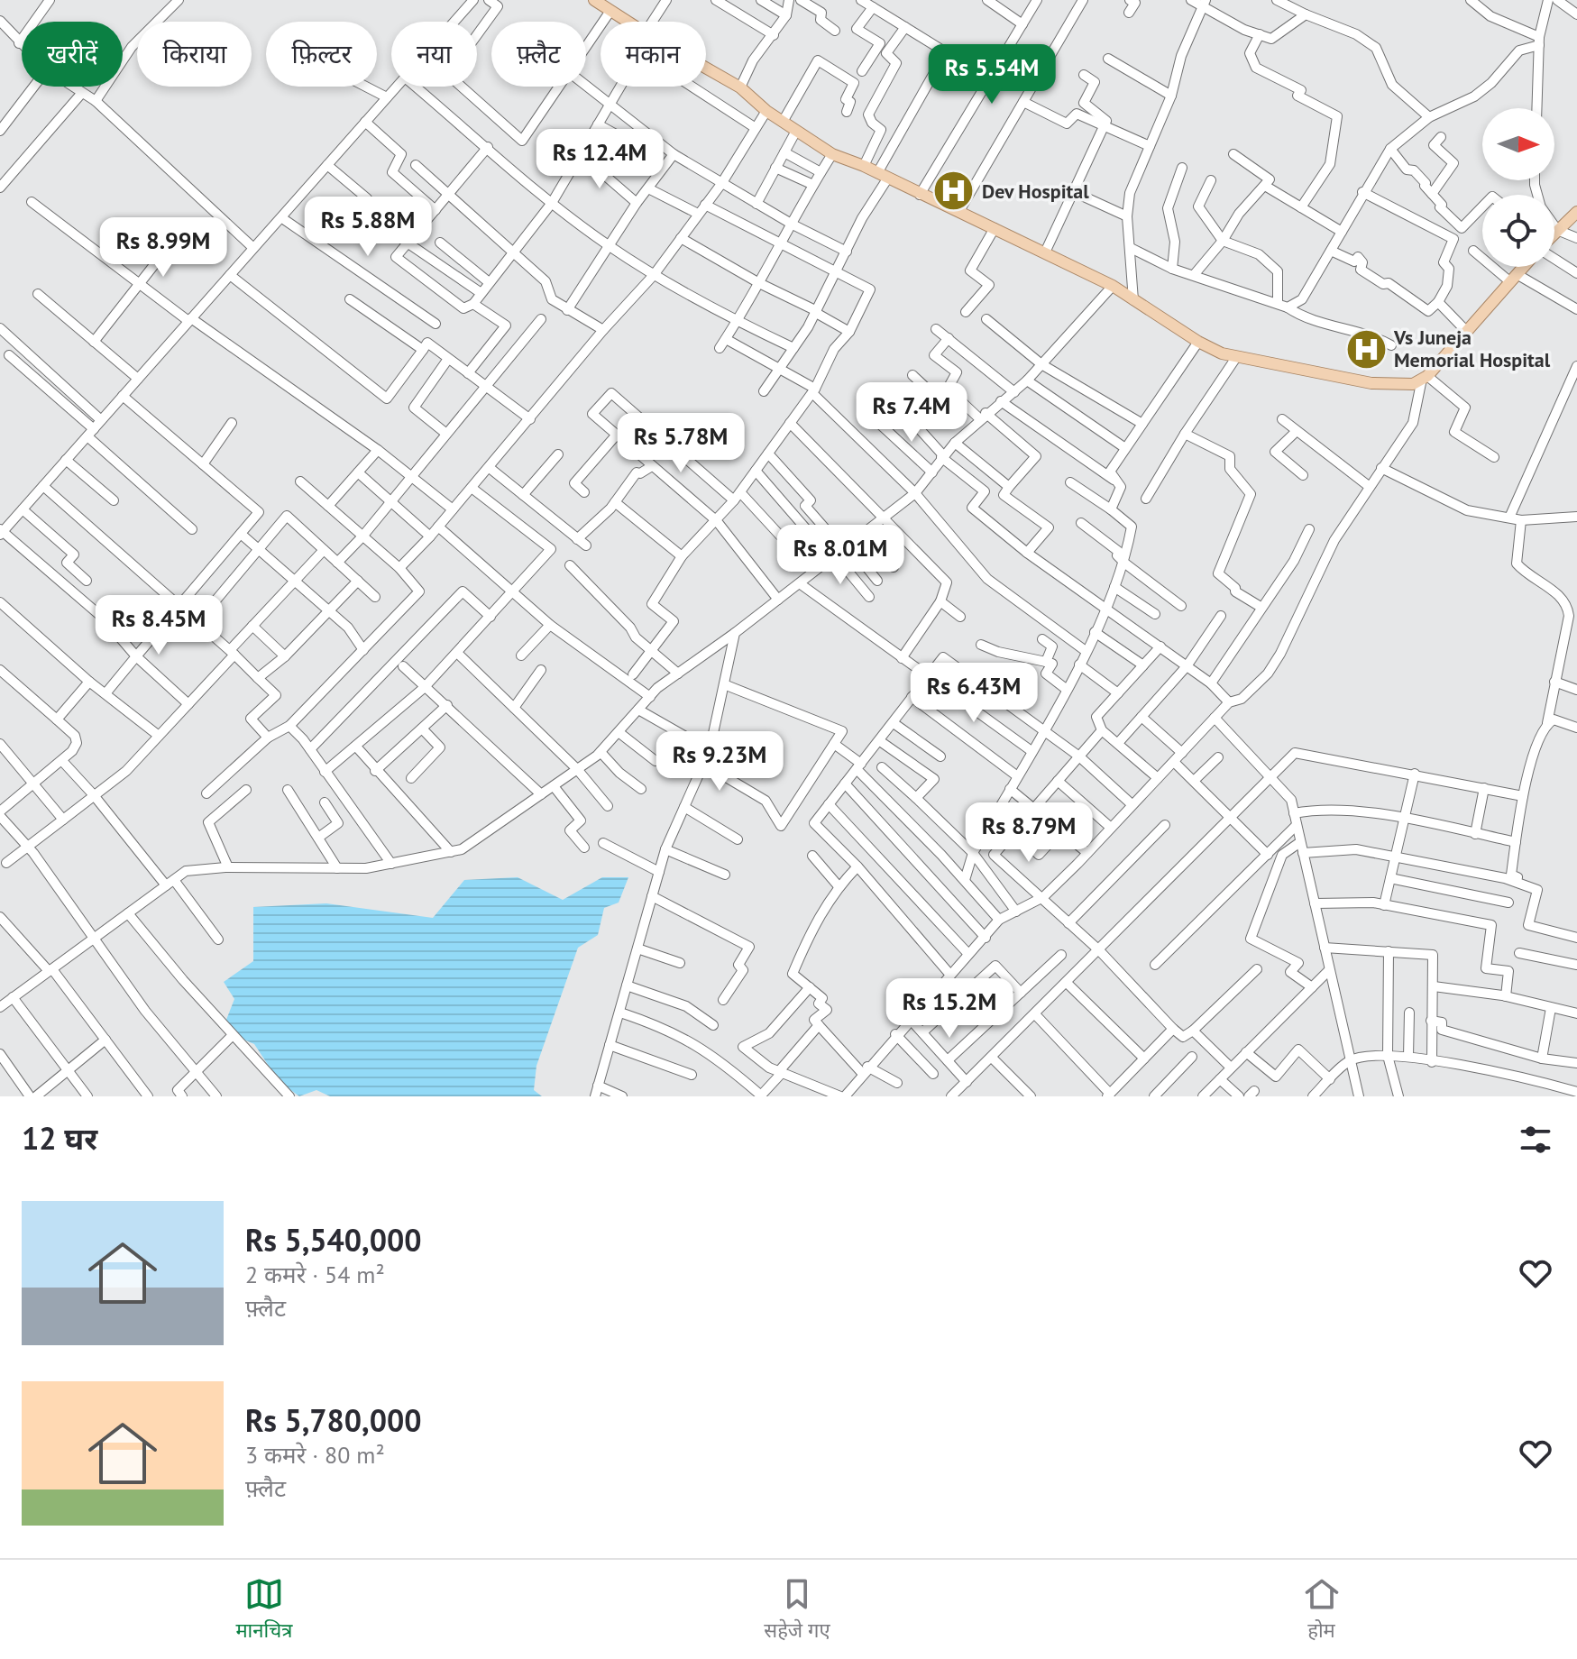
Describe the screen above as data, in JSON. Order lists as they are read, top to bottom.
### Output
{
  "places": {
    "hospital": ["Dev Hospital", "Vs Juneja Memorial Hospital"]
  },
  "north": "right",
  "page": {
    "chip": [
      "खरीदें",
      "किराया",
      "फ़िल्टर",
      "नया",
      "फ़्लैट",
      "मकान"
    ],
    "price": [
      "Rs 5.54M",
      "Rs 12.4M",
      "Rs 5.88M",
      "Rs 8.99M",
      "Rs 7.4M",
      "Rs 5.78M",
      "Rs 8.01M",
      "Rs 8.45M",
      "Rs 6.43M",
      "Rs 9.23M",
      "Rs 8.79M",
      "Rs 15.2M"
    ],
    "heading": "12 घर",
    "list": [
      {
        "name": "Rs 5,540,000",
        "note": "2 कमरे · 54 m² · फ़्लैट"
      },
      {
        "name": "Rs 5,780,000",
        "note": "3 कमरे · 80 m² · फ़्लैट"
      }
    ],
    "tabs": ["मानचित्र", "सहेजे गए", "होम"]
  }
}
